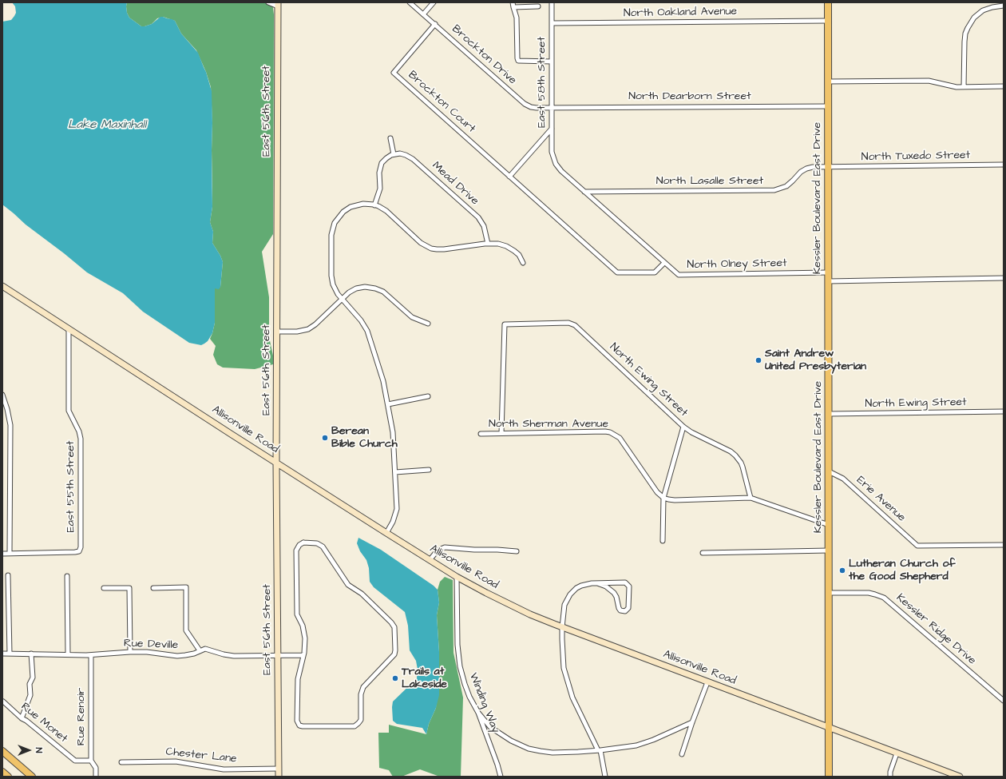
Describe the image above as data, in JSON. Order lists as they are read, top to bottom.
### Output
{
  "streets": {
    "main road": ["East 56th Street", "Kessler Boulevard East Drive", "Allisonville Road"],
    "street": [
      "North Oakland Avenue",
      "Brockton Drive",
      "East 58th Street",
      "North Dearborn Street",
      "Brockton Court",
      "North Tuxedo Street",
      "North Lasalle Street",
      "Mead Drive",
      "North Olney Street",
      "North Ewing Street",
      "North Sherman Avenue",
      "East 55th Street",
      "Erie Avenue",
      "Kessler Ridge Drive",
      "Rue Deville",
      "Winding Way",
      "Rue Renoir",
      "Rue Monet",
      "Chester Lane"
    ]
  },
  "crossings": [
    ["North Oakland Avenue", "East 58th Street"],
    ["North Oakland Avenue", "Kessler Boulevard East Drive"],
    ["Brockton Drive", "East 58th Street"],
    ["Brockton Drive", "North Dearborn Street"],
    ["Brockton Drive", "Brockton Court"],
    ["East 58th Street", "North Dearborn Street"],
    ["East 58th Street", "North Lasalle Street"],
    ["North Dearborn Street", "Kessler Boulevard East Drive"],
    ["Brockton Court", "North Olney Street"],
    ["East 56th Street", "Allisonville Road"],
    ["East 56th Street", "Rue Deville"],
    ["East 56th Street", "Chester Lane"],
    ["North Tuxedo Street", "North Lasalle Street"],
    ["North Tuxedo Street", "Kessler Boulevard East Drive"],
    ["North Lasalle Street", "Kessler Boulevard East Drive"],
    ["Kessler Boulevard East Drive", "North Olney Street"],
    ["Kessler Boulevard East Drive", "North Ewing Street"],
    ["Kessler Boulevard East Drive", "Allisonville Road"],
    ["Kessler Boulevard East Drive", "Erie Avenue"],
    ["Kessler Boulevard East Drive", "Kessler Ridge Drive"],
    ["North Ewing Street", "North Sherman Avenue"],
    ["Allisonville Road", "East 55th Street"],
    ["Allisonville Road", "Winding Way"],
    ["Rue Deville", "Rue Renoir"],
    ["Rue Renoir", "Rue Monet"]
  ],
  "water": ["Lake Maxinhall"],
  "places": [
    "Saint Andrew United Presbyterian",
    "Berean Bible Church",
    "Lutheran Church of the Good Shepherd",
    "Trails at Lakeside"
  ],
  "north": "right"
}
